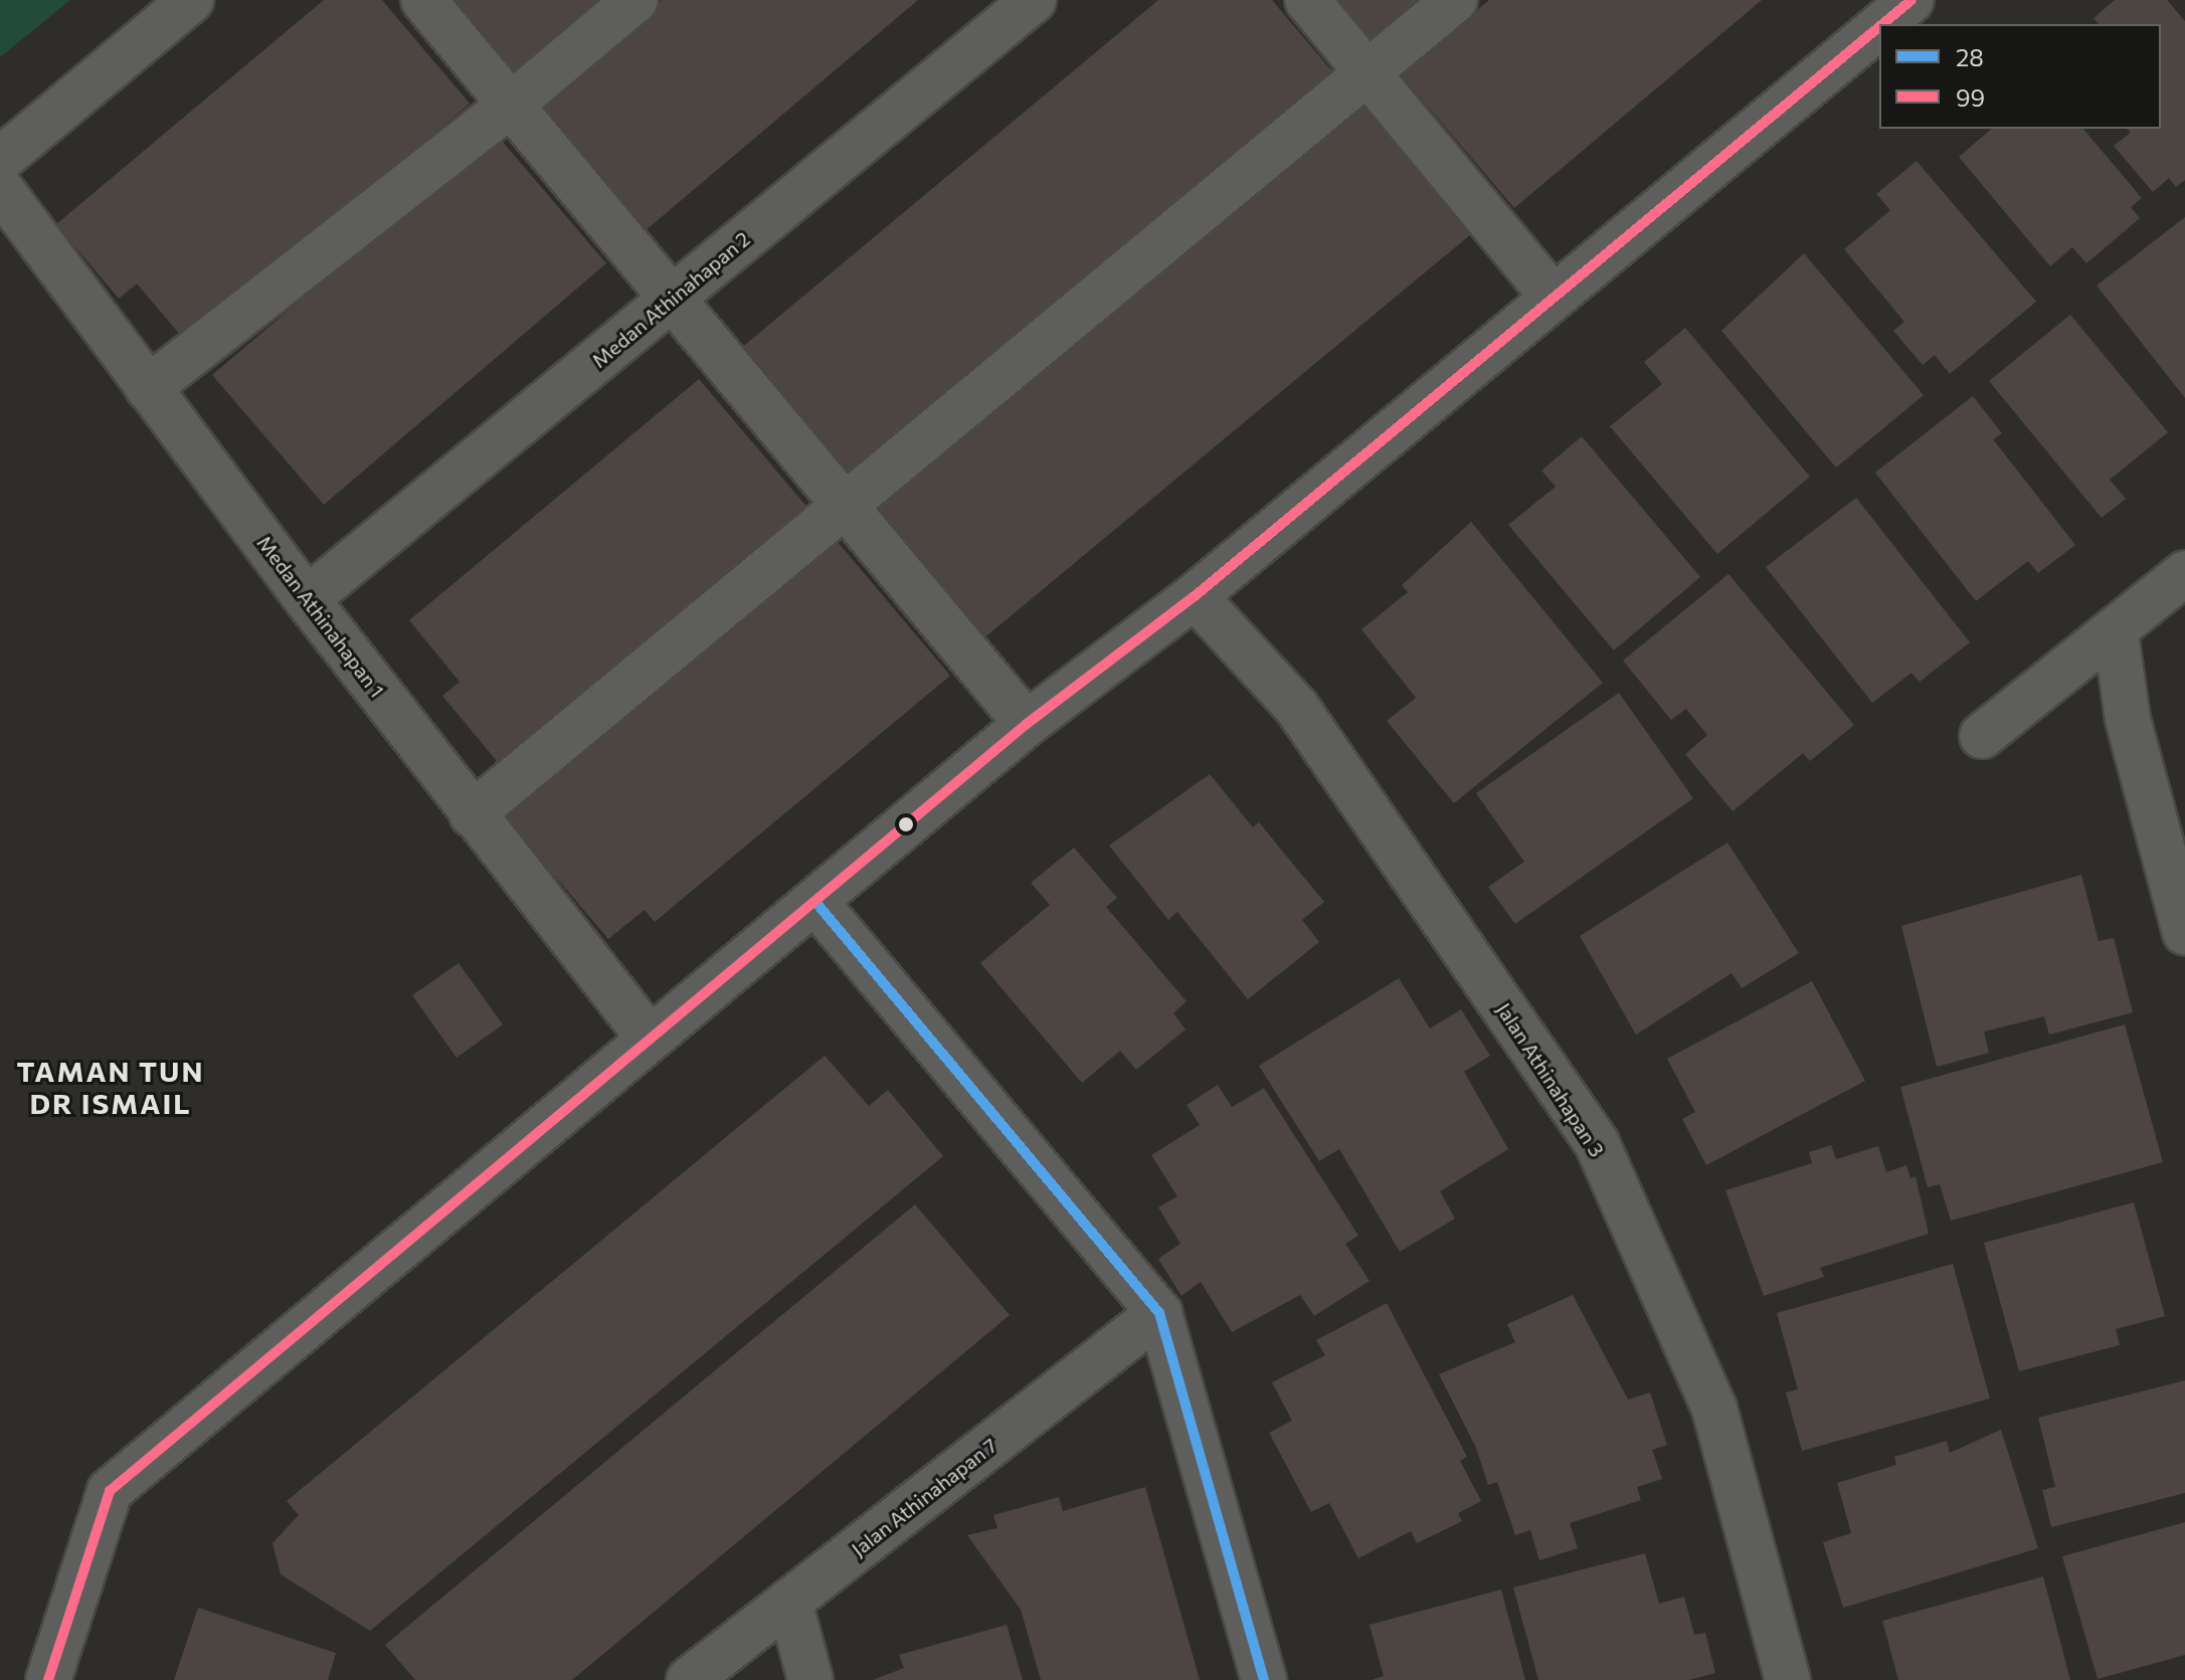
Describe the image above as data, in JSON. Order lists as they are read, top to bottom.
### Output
{
  "streets": {
    "street": [
      "Medan Athinahapan 2",
      "Medan Athinahapan 1",
      "Jalan Athinahapan 3",
      "Jalan Athinahapan 7"
    ]
  },
  "crossings": [
    ["Medan Athinahapan 2", "Medan Athinahapan 1"]
  ],
  "districts": ["TAMAN TUN DR ISMAIL"],
  "lines": ["transit line 99", "transit line 28"],
  "legend": ["28", "99"]
}
